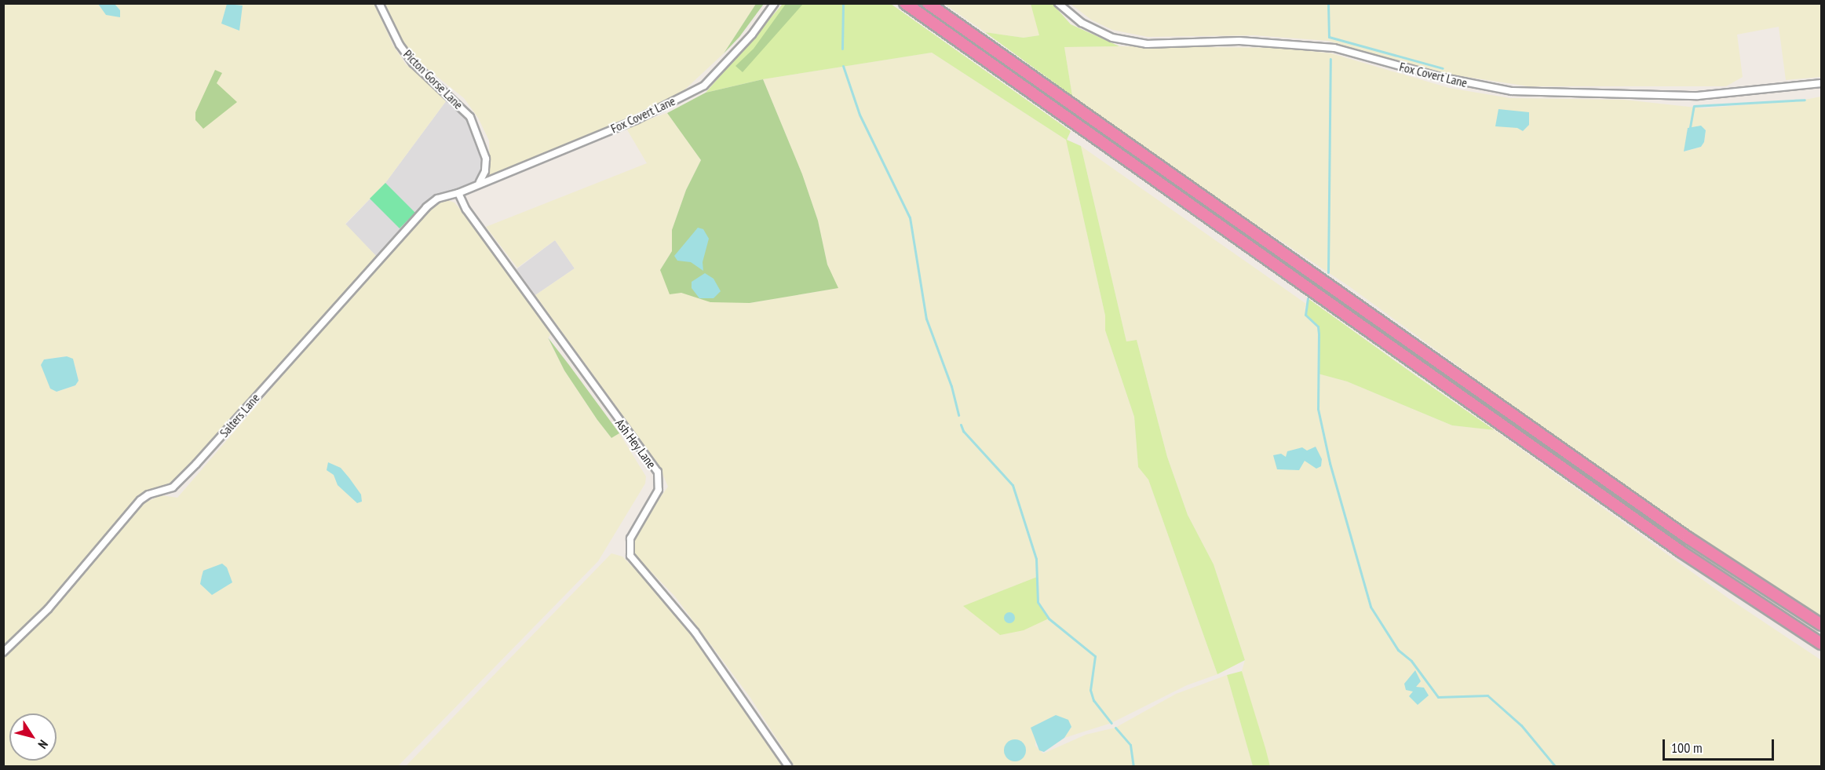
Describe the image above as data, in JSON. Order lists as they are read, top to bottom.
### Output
{
  "streets": {
    "street": [
      "Fox Covert Lane",
      "Picton Gorse Lane",
      "Salters Lane",
      "Ash Hey Lane"
    ]
  },
  "crossings": [
    ["Fox Covert Lane", "Picton Gorse Lane"],
    ["Fox Covert Lane", "Salters Lane"],
    ["Picton Gorse Lane", "Salters Lane"],
    ["Salters Lane", "Ash Hey Lane"]
  ],
  "scale_bar": "100 m",
  "north": "bottom right"
}
